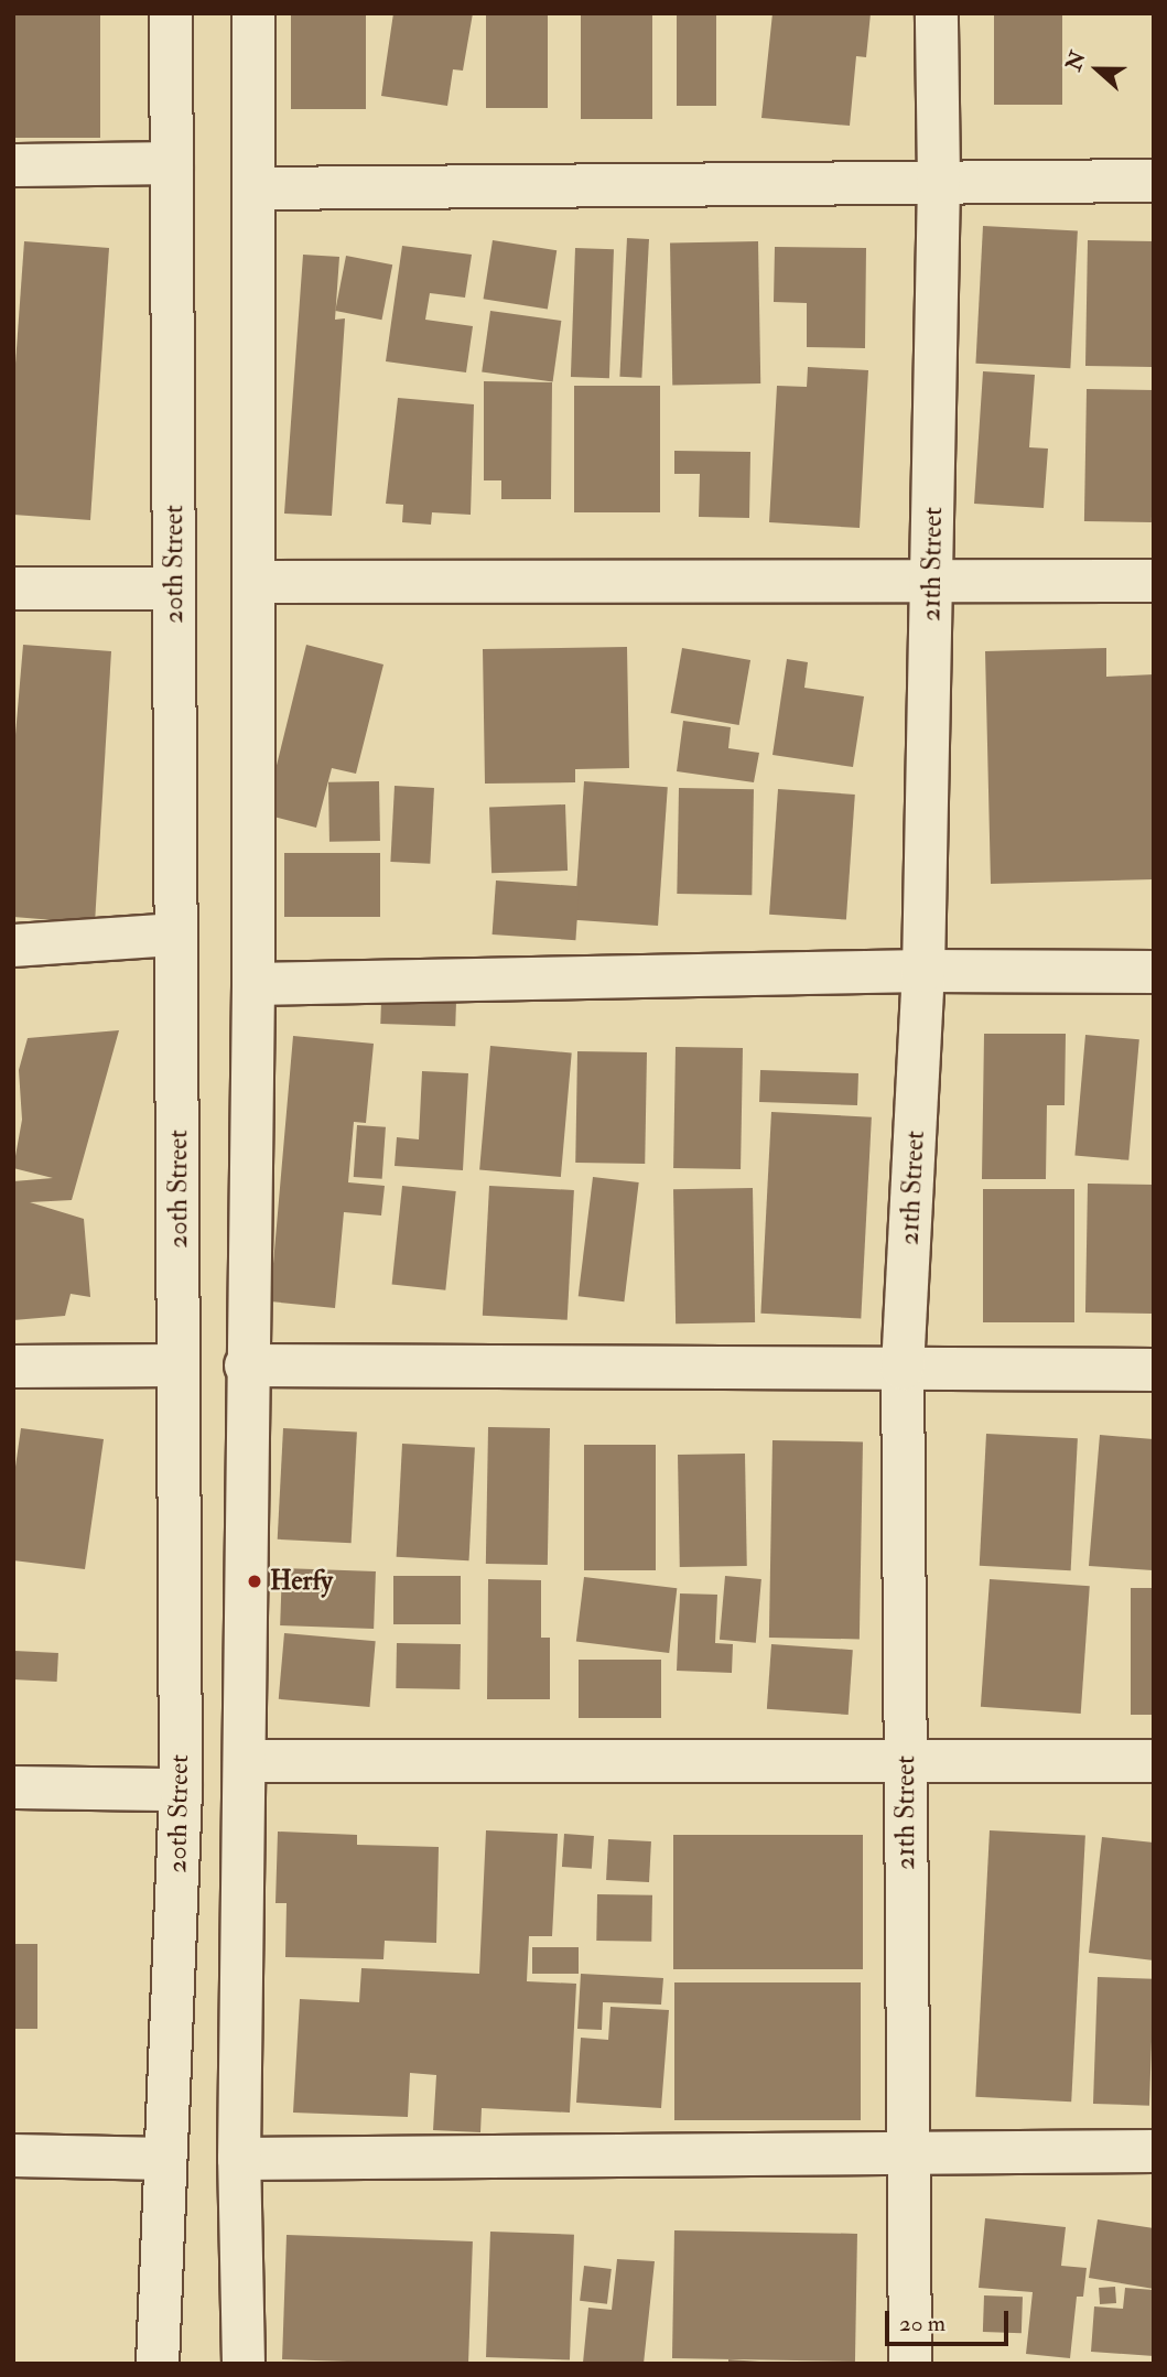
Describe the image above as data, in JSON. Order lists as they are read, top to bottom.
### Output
{
  "streets": {
    "street": ["20th Street", "21th Street"]
  },
  "places": ["Herfy"],
  "scale_bar": "20 m",
  "north": "left"
}
